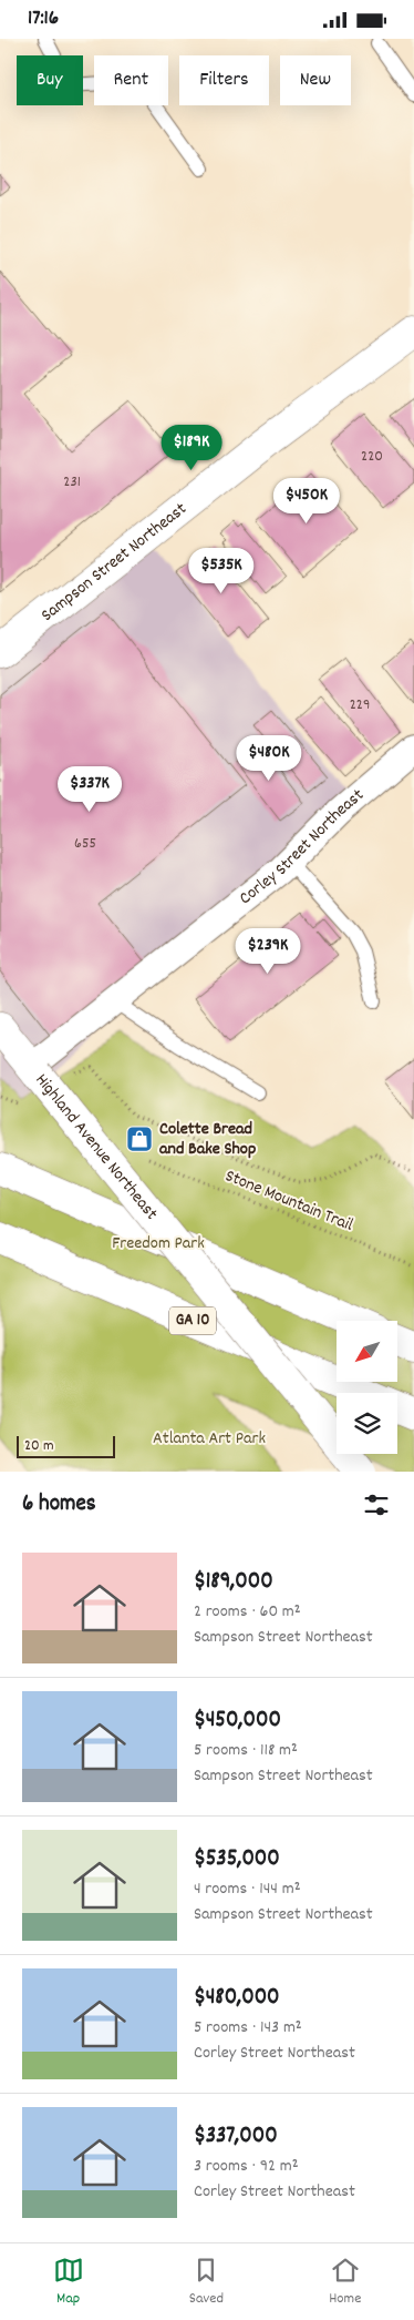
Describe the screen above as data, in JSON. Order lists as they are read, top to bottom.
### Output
{
  "streets": {
    "main road": ["Sampson Street Northeast", "Highland Avenue Northeast", "GA 10"],
    "street": ["Corley Street Northeast"],
    "path": ["Stone Mountain Trail"]
  },
  "crossings": [
    ["Corley Street Northeast", "Highland Avenue Northeast"]
  ],
  "parks": ["Freedom Park", "Atlanta Art Park"],
  "places": {
    "shop": ["Colette Bread and Bake Shop"]
  },
  "house_numbers": [
    "220",
    "231",
    "229",
    "655"
  ],
  "scale_bar": "20 m",
  "north": "bottom left",
  "page": {
    "status": "17:16",
    "chip": [
      "Buy",
      "Rent",
      "Filters",
      "New"
    ],
    "price": [
      "$189K",
      "$450K",
      "$535K",
      "$480K",
      "$337K",
      "$239K"
    ],
    "scale": "20 m",
    "heading": "6 homes",
    "list": [
      {
        "name": "$189,000",
        "note": "2 rooms · 60 m² · Sampson Street Northeast"
      },
      {
        "name": "$450,000",
        "note": "5 rooms · 118 m² · Sampson Street Northeast"
      },
      {
        "name": "$535,000",
        "note": "4 rooms · 144 m² · Sampson Street Northeast"
      },
      {
        "name": "$480,000",
        "note": "5 rooms · 143 m² · Corley Street Northeast"
      },
      {
        "name": "$337,000",
        "note": "3 rooms · 92 m² · Corley Street Northeast"
      }
    ],
    "tabs": ["Map", "Saved", "Home"]
  }
}
